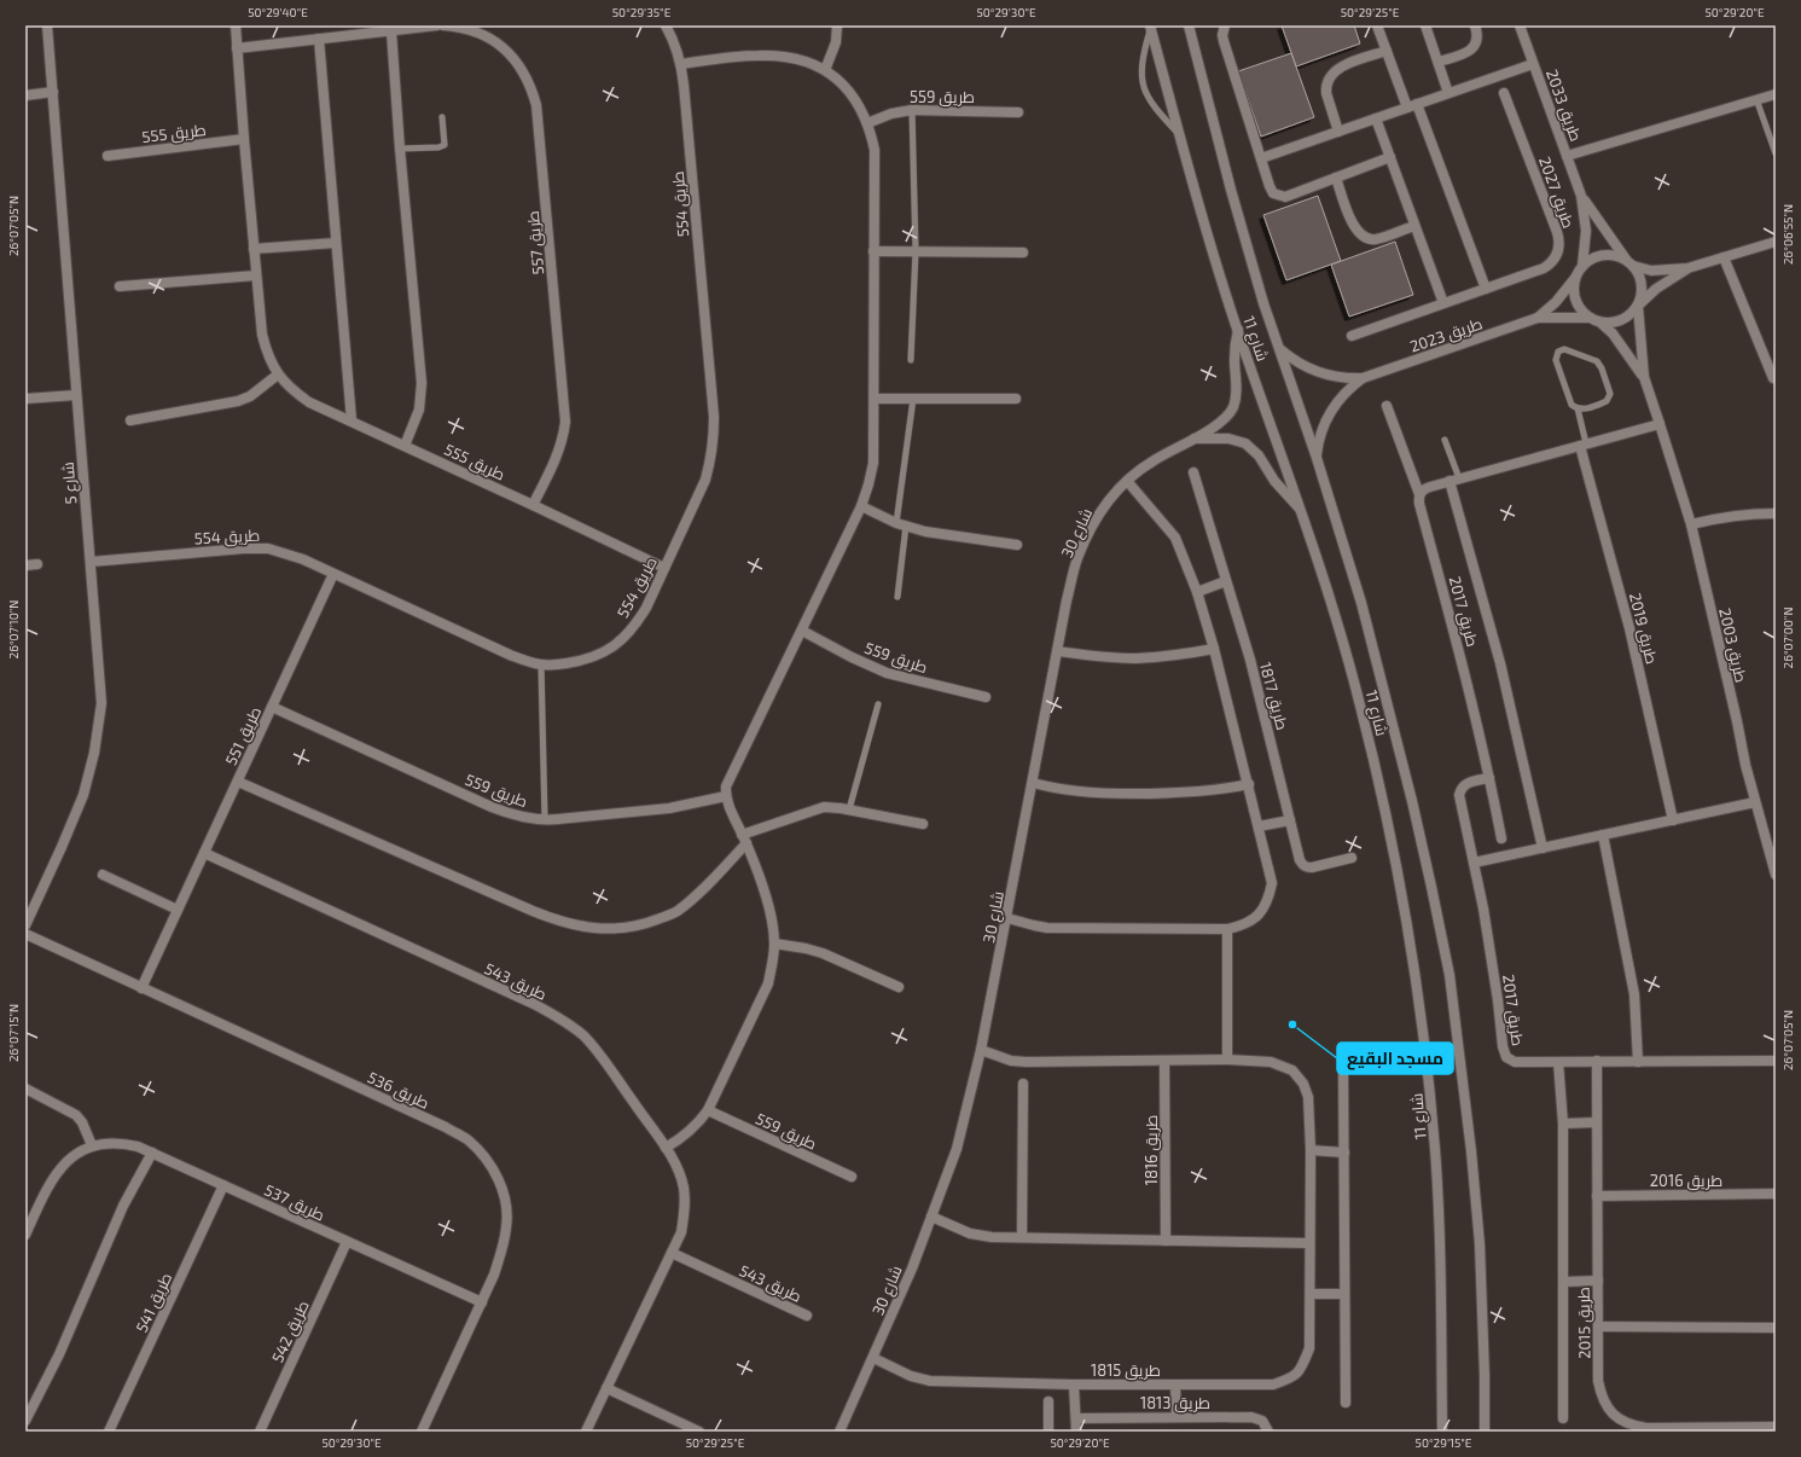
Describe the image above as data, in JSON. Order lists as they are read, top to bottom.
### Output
{
  "streets": {
    "street": [
      "طريق 559",
      "طريق 2033",
      "طريق 555",
      "طريق 2027",
      "طريق 554",
      "طريق 557",
      "طريق 2023",
      "شارع 11",
      "شارع 5",
      "شارع 30",
      "طريق 2017",
      "طريق 2019",
      "طريق 2003",
      "طريق 1817",
      "طريق 551",
      "طريق 543",
      "طريق 536",
      "طريق 1816",
      "طريق 2016",
      "طريق 537",
      "طريق 541",
      "طريق 2015",
      "طريق 542",
      "طريق 1815",
      "طريق 1813"
    ]
  },
  "crossings": [
    ["طريق 559", "طريق 551"],
    ["طريق 2033", "طريق 2023"],
    ["طريق 555", "طريق 554"],
    ["طريق 555", "طريق 557"],
    ["طريق 554", "شارع 5"],
    ["طريق 554", "طريق 551"],
    ["طريق 2023", "شارع 11"],
    ["شارع 11", "شارع 30"],
    ["شارع 30", "طريق 1815"],
    ["طريق 2017", "طريق 2015"],
    ["طريق 551", "طريق 543"],
    ["طريق 551", "طريق 536"],
    ["طريق 536", "طريق 537"],
    ["طريق 1816", "طريق 1815"],
    ["طريق 2016", "طريق 2015"],
    ["طريق 537", "طريق 541"],
    ["طريق 537", "طريق 542"]
  ],
  "places": ["مسجد البقيع"],
  "coordinates": [
    "50°29'40\"E",
    "50°29'35\"E",
    "50°29'30\"E",
    "50°29'25\"E",
    "50°29'20\"E",
    "26°07'05\"N",
    "26°06'55\"N",
    "26°07'10\"N",
    "26°07'00\"N",
    "26°07'15\"N",
    "50°29'15\"E"
  ]
}
